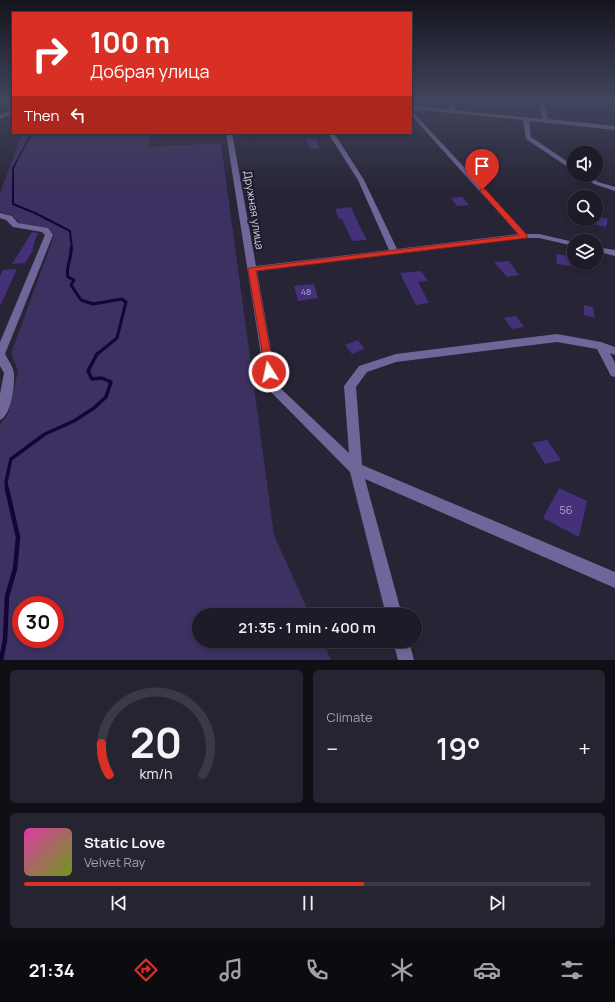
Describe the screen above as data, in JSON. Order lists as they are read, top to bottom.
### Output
{
  "streets": {
    "street": ["Дружная улица"]
  },
  "house_numbers": ["48", "56"],
  "page": {
    "turn": ["100 m", "Добрая улица"],
    "then": "Then",
    "limit": "30",
    "trip": "21:35 · 1 min · 400 m",
    "tile": "Climate",
    "heat": ["−", "19°", "+"],
    "song": ["Static Love", "Velvet Ray"],
    "tabs": "21:34",
    "gauge": ["20", "km/h"]
  }
}
